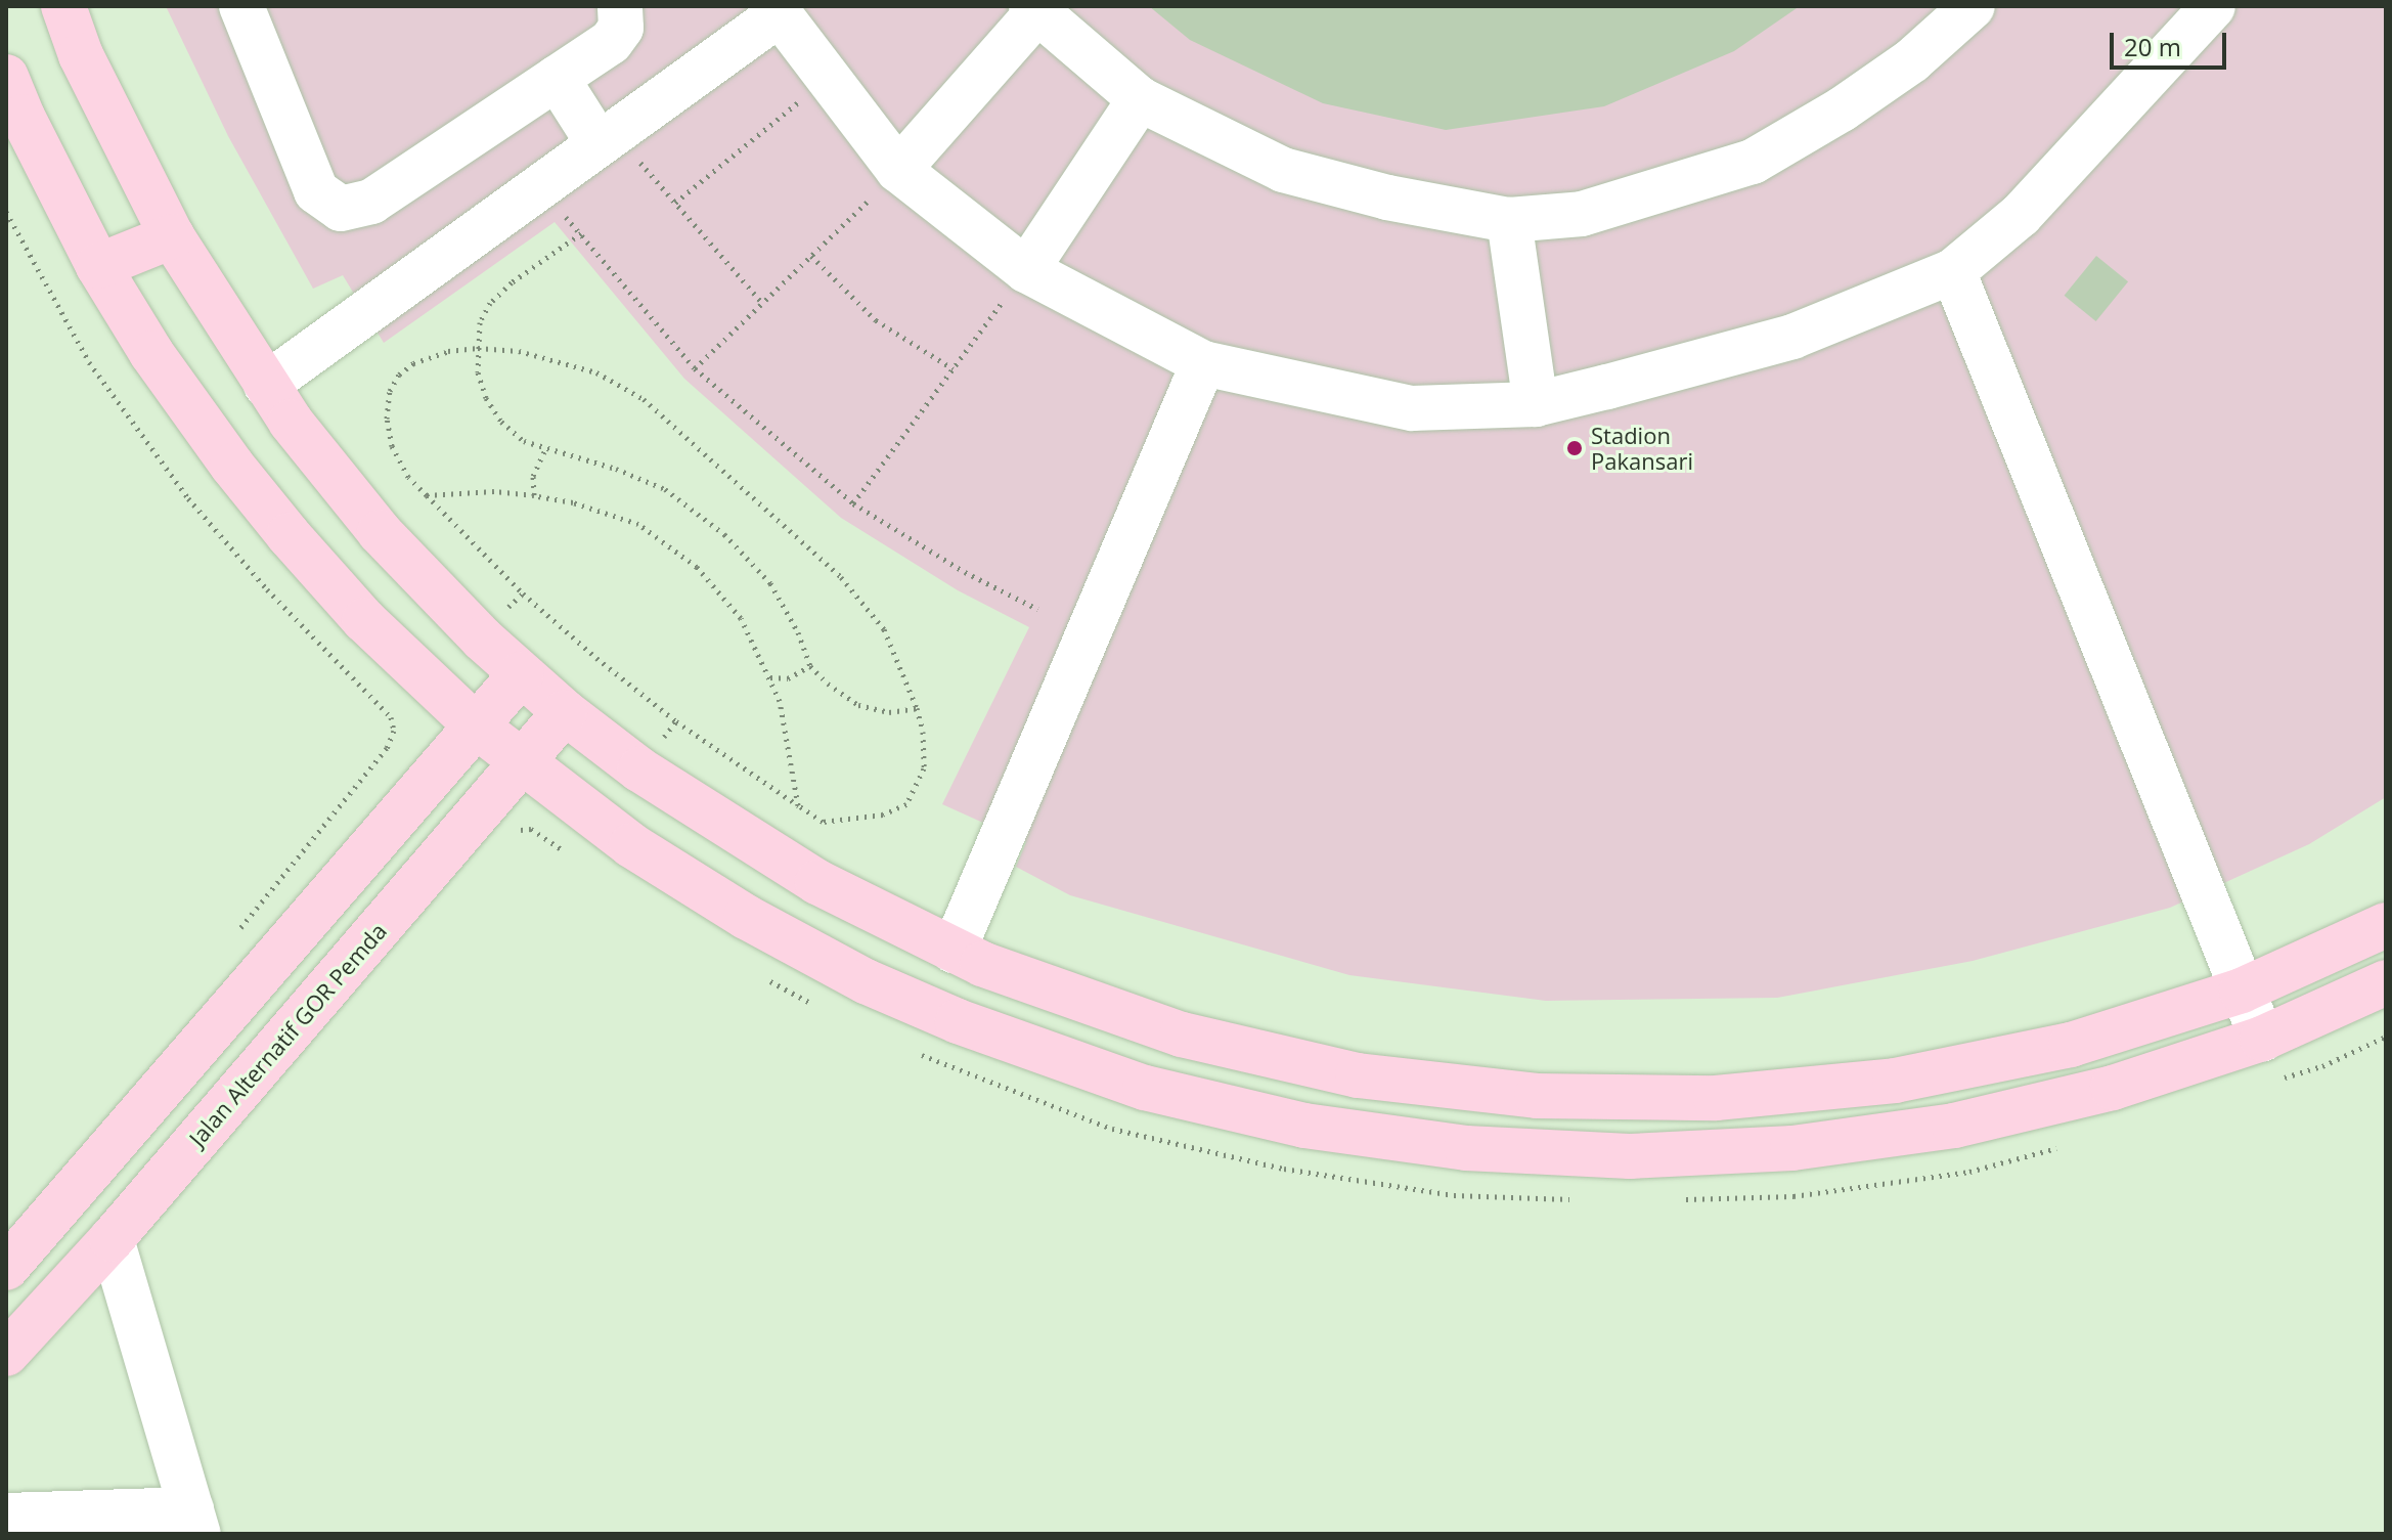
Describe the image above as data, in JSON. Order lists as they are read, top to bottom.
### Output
{
  "streets": {
    "main road": ["Jalan Alternatif GOR Pemda"]
  },
  "places": ["Stadion Pakansari"],
  "scale_bar": "20 m"
}
